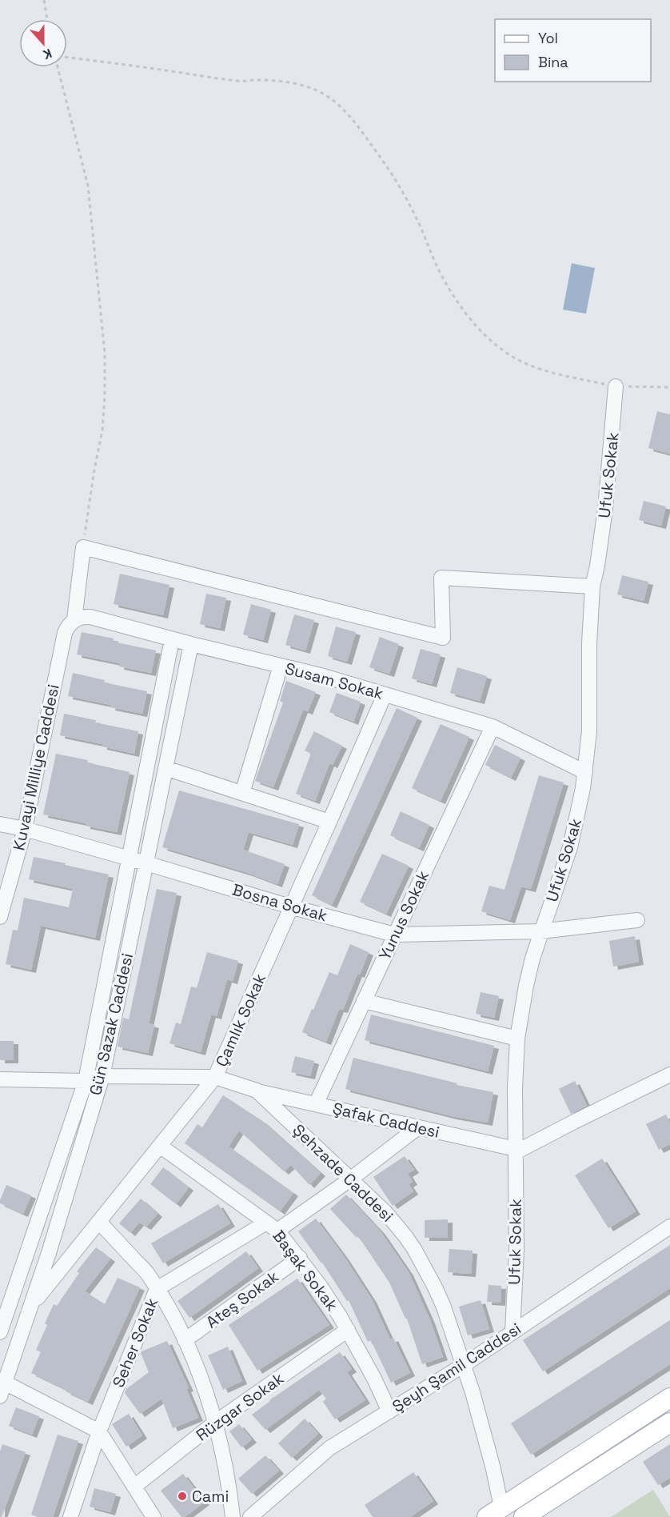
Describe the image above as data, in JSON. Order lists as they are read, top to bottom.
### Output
{
  "streets": {
    "street": [
      "Ufuk Sokak",
      "Susam Sokak",
      "Kuvayi Milliye Caddesi",
      "Bosna Sokak",
      "Yunus Sokak",
      "Çamlık Sokak",
      "Gün Sazak Caddesi",
      "Şafak Caddesi",
      "Şehzade Caddesi",
      "Başak Sokak",
      "Ateş Sokak",
      "Seher Sokak",
      "Şeyh Şamil Caddesi",
      "Rüzgar Sokak"
    ]
  },
  "crossings": [
    ["Ufuk Sokak", "Susam Sokak"],
    ["Ufuk Sokak", "Bosna Sokak"],
    ["Ufuk Sokak", "Şafak Caddesi"],
    ["Ufuk Sokak", "Şeyh Şamil Caddesi"],
    ["Susam Sokak", "Kuvayi Milliye Caddesi"],
    ["Susam Sokak", "Yunus Sokak"],
    ["Susam Sokak", "Çamlık Sokak"],
    ["Susam Sokak", "Gün Sazak Caddesi"],
    ["Kuvayi Milliye Caddesi", "Bosna Sokak"],
    ["Bosna Sokak", "Yunus Sokak"],
    ["Bosna Sokak", "Çamlık Sokak"],
    ["Bosna Sokak", "Gün Sazak Caddesi"],
    ["Yunus Sokak", "Şafak Caddesi"],
    ["Çamlık Sokak", "Gün Sazak Caddesi"],
    ["Çamlık Sokak", "Şehzade Caddesi"],
    ["Çamlık Sokak", "Başak Sokak"],
    ["Gün Sazak Caddesi", "Şehzade Caddesi"],
    ["Şafak Caddesi", "Şehzade Caddesi"],
    ["Şafak Caddesi", "Seher Sokak"],
    ["Şehzade Caddesi", "Seher Sokak"],
    ["Şehzade Caddesi", "Şeyh Şamil Caddesi"],
    ["Başak Sokak", "Ateş Sokak"],
    ["Başak Sokak", "Seher Sokak"],
    ["Başak Sokak", "Şeyh Şamil Caddesi"],
    ["Başak Sokak", "Rüzgar Sokak"]
  ],
  "places": ["Cami"],
  "legend": ["Yol", "Bina"],
  "north": "bottom"
}
